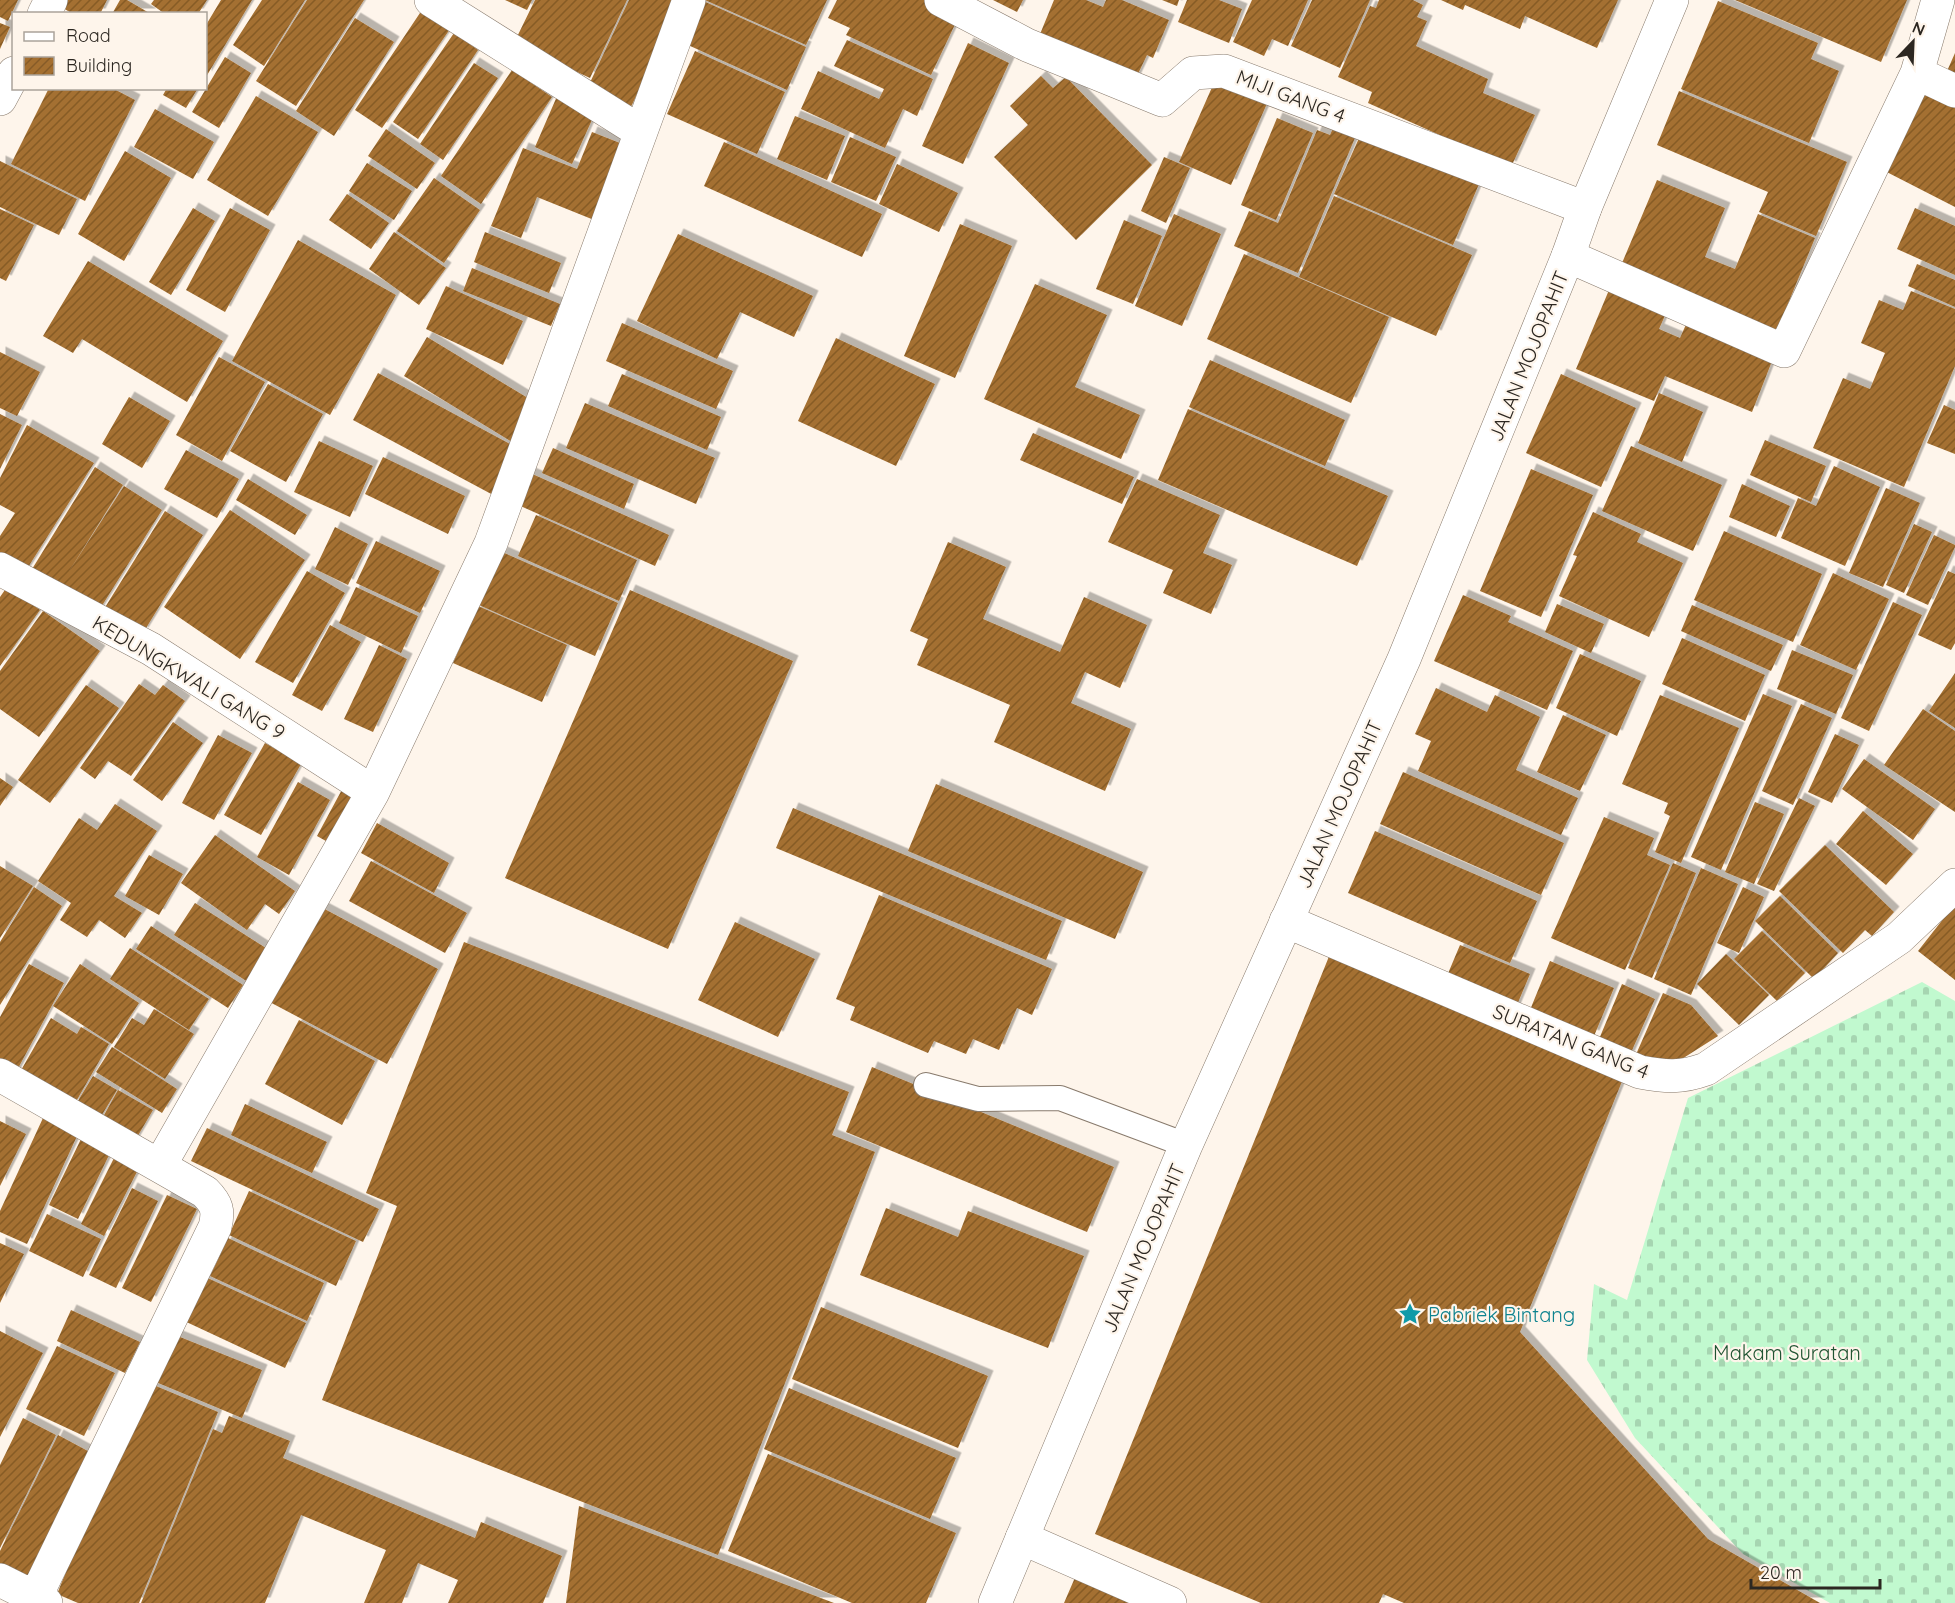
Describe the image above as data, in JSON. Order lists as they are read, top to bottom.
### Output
{
  "streets": {
    "street": [
      "MIJI GANG 4",
      "JALAN MOJOPAHIT",
      "KEDUNGKWALI GANG 9",
      "SURATAN GANG 4"
    ]
  },
  "crossings": [
    ["MIJI GANG 4", "JALAN MOJOPAHIT"],
    ["JALAN MOJOPAHIT", "SURATAN GANG 4"]
  ],
  "parks": ["Makam Suratan"],
  "places": {
    "place": ["Pabriek Bintang"]
  },
  "legend": ["Road", "Building"],
  "scale_bar": "20 m",
  "north": "top right"
}
